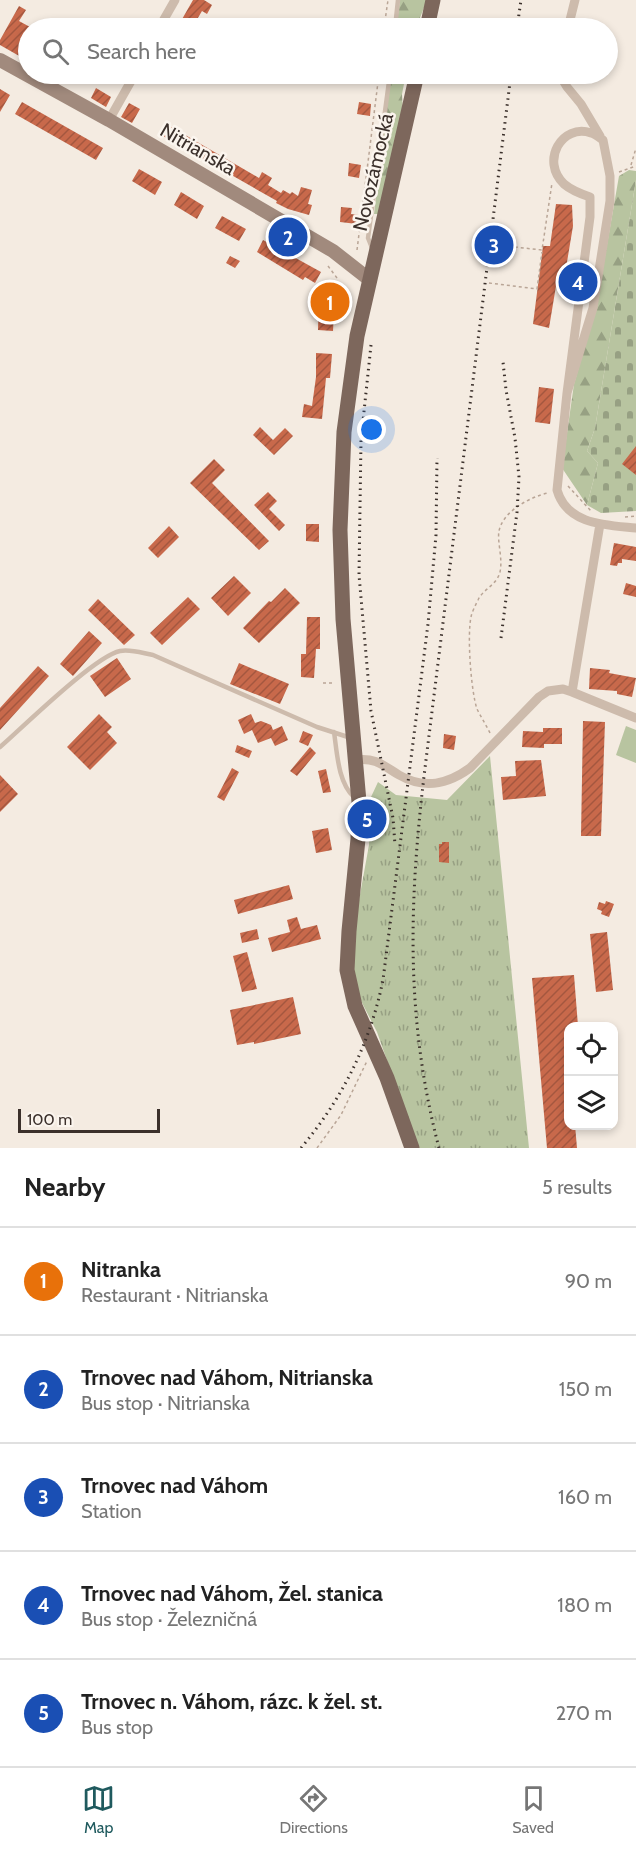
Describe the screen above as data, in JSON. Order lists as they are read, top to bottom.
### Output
{
  "streets": {
    "main road": ["Nitrianska", "Novozámocká"]
  },
  "crossings": [
    ["Nitrianska", "Novozámocká"]
  ],
  "scale_bar": "100 m",
  "page": {
    "search": "Search here",
    "pins": [
      "2",
      "3",
      "4",
      "1",
      "5"
    ],
    "scale": "100 m",
    "heading": ["Nearby", "5 results"],
    "list": [
      {
        "mark": "1",
        "name": "Nitranka",
        "note": "Restaurant · Nitrianska",
        "value": "90 m"
      },
      {
        "mark": "2",
        "name": "Trnovec nad Váhom, Nitrianska",
        "note": "Bus stop · Nitrianska",
        "value": "150 m"
      },
      {
        "mark": "3",
        "name": "Trnovec nad Váhom",
        "note": "Station",
        "value": "160 m"
      },
      {
        "mark": "4",
        "name": "Trnovec nad Váhom, Žel. stanica",
        "note": "Bus stop · Železničná",
        "value": "180 m"
      },
      {
        "mark": "5",
        "name": "Trnovec n. Váhom, rázc. k žel. st.",
        "note": "Bus stop",
        "value": "270 m"
      }
    ],
    "nav": ["Map", "Directions", "Saved"]
  }
}
